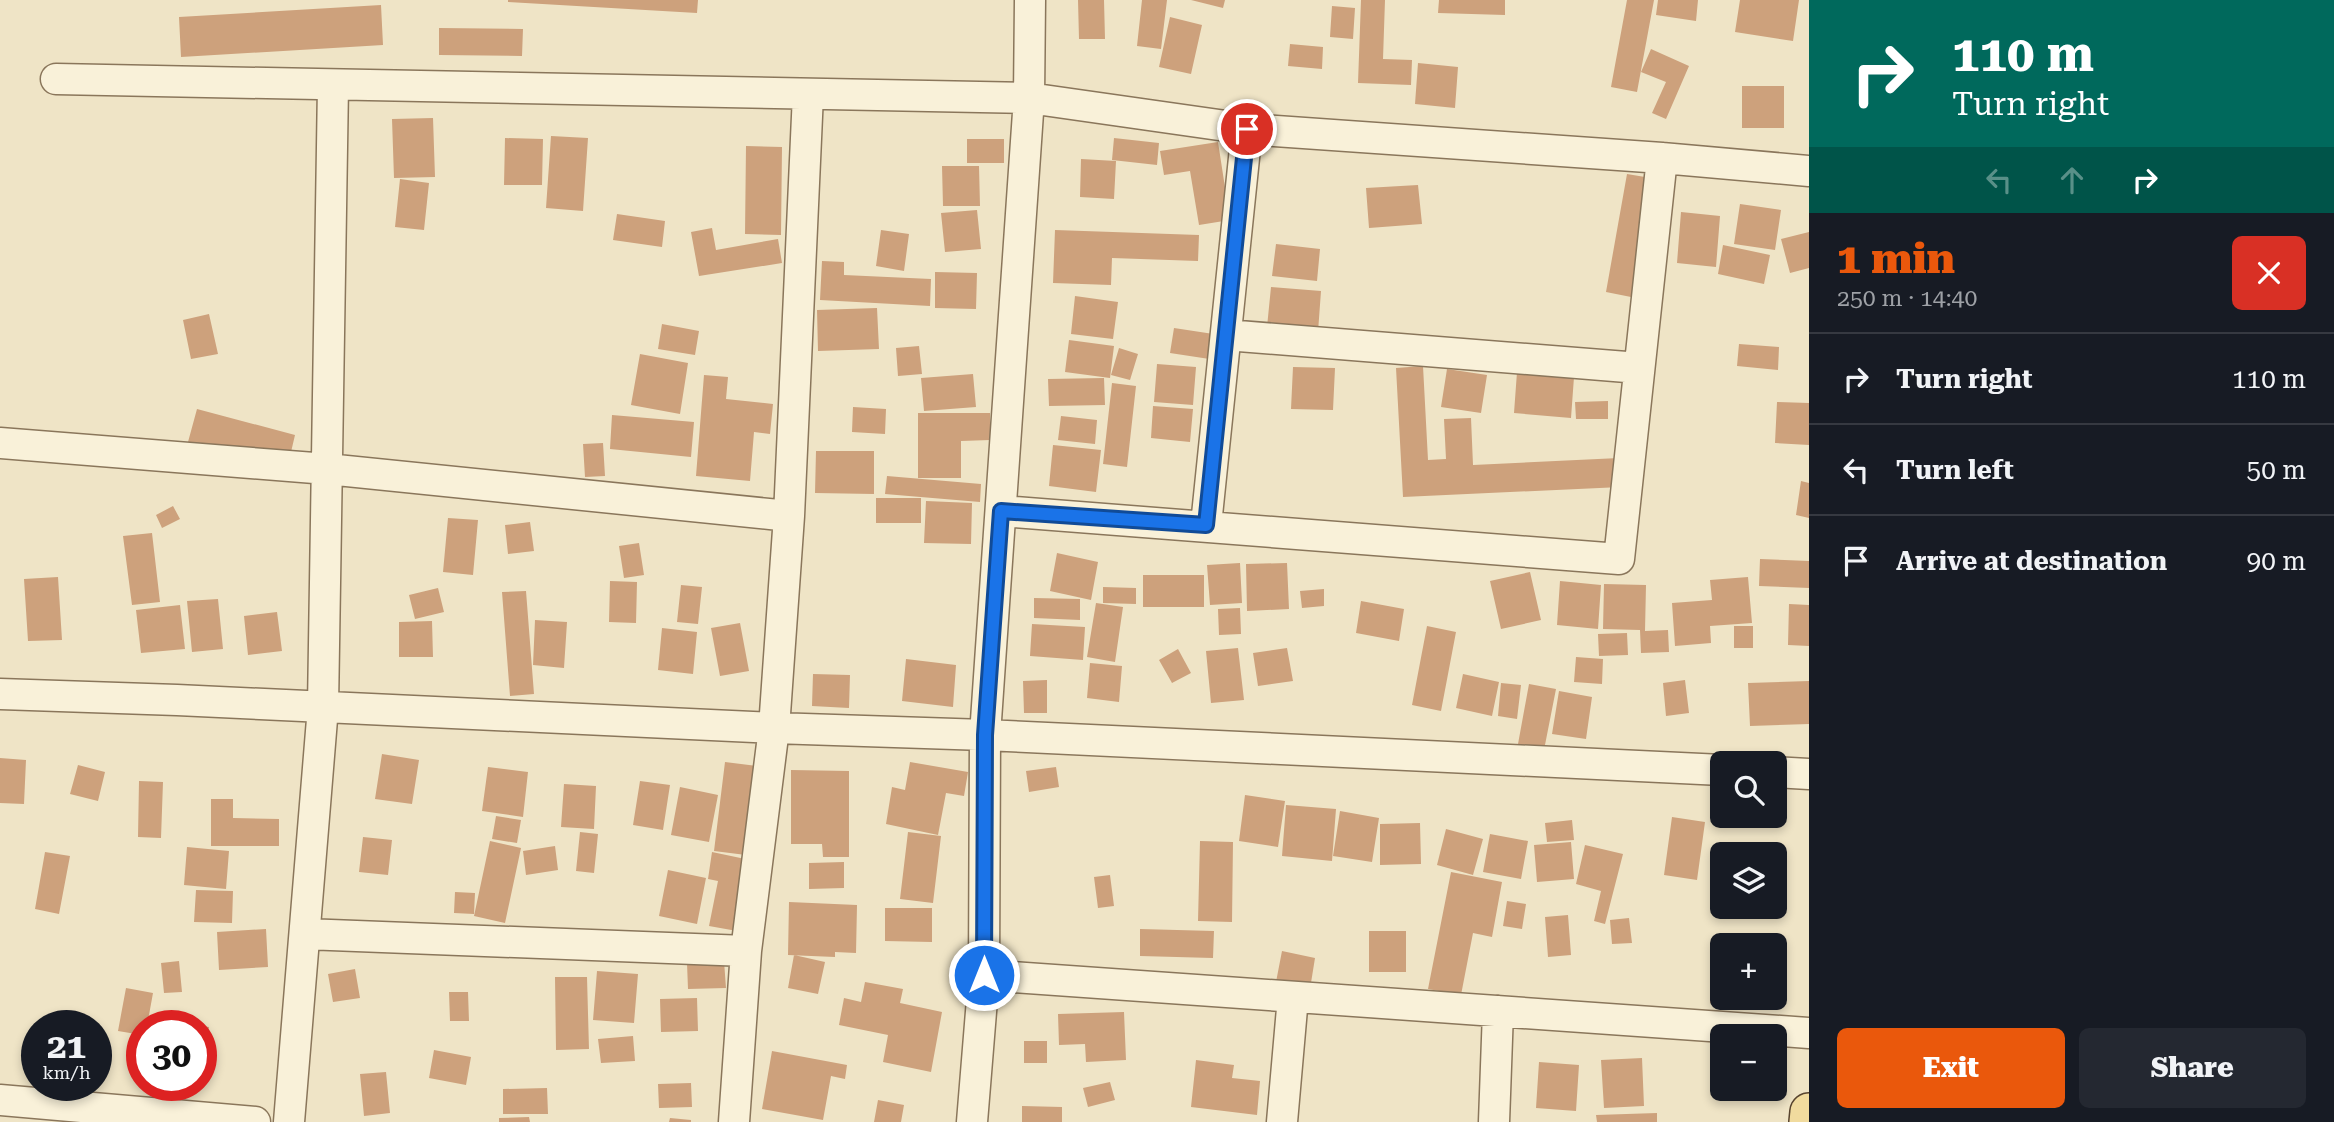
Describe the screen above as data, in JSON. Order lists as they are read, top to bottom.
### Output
{
  "page": {
    "turn": ["110 m", "Turn right"],
    "heading": ["1 min", "250 m · 14:40"],
    "list": [
      {
        "name": "Turn right",
        "value": "110 m"
      },
      {
        "name": "Turn left",
        "value": "50 m"
      },
      {
        "name": "Arrive at destination",
        "value": "90 m"
      }
    ],
    "map_buttons": ["+", "−"],
    "speed": "21 km/h",
    "limit": "30",
    "buttons": ["Exit", "Share"]
  }
}
